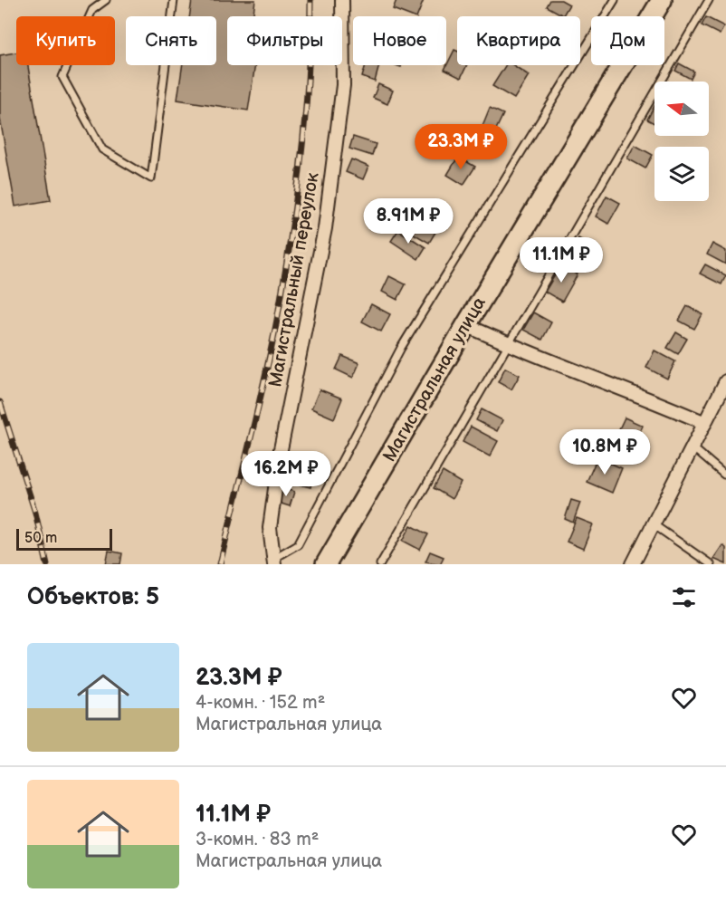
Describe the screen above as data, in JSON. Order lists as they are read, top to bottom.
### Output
{
  "streets": {
    "main road": ["Магистральная улица"],
    "street": ["Магистральный переулок"]
  },
  "scale_bar": "50 m",
  "north": "left",
  "page": {
    "chip": [
      "Купить",
      "Снять",
      "Фильтры",
      "Новое",
      "Квартира",
      "Дом"
    ],
    "price": [
      "23.3M ₽",
      "8.91M ₽",
      "11.1M ₽",
      "10.8M ₽",
      "16.2M ₽"
    ],
    "scale": "50 m",
    "heading": "Объектов: 5",
    "list": [
      {
        "name": "23.3M ₽",
        "note": "4-комн. · 152 m² · Магистральная улица"
      },
      {
        "name": "11.1M ₽",
        "note": "3-комн. · 83 m² · Магистральная улица"
      }
    ]
  }
}
